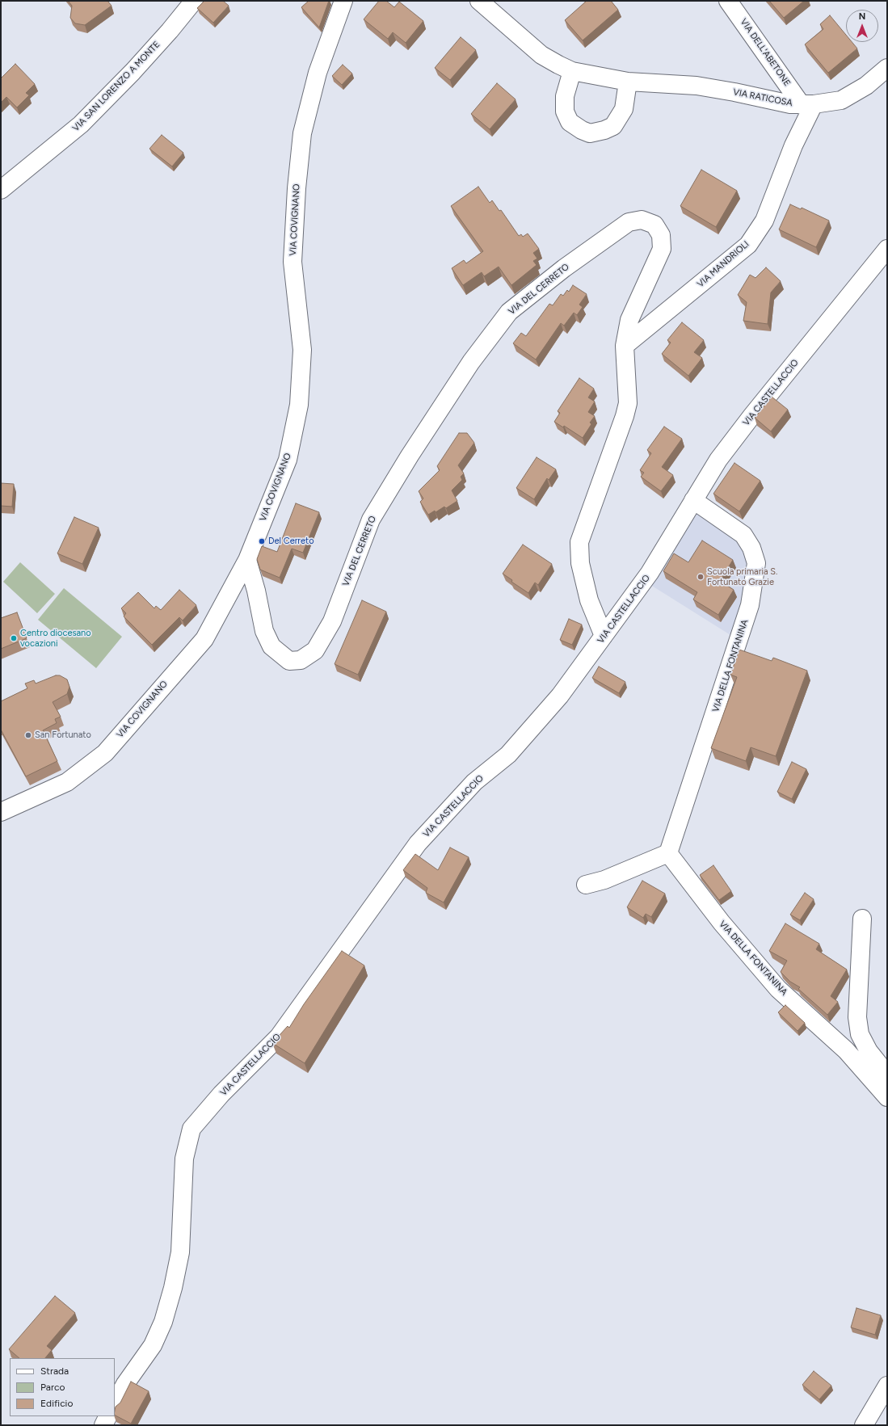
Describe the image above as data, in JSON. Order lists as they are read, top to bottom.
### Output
{
  "streets": {
    "street": [
      "VIA DELL'ABETONE",
      "VIA SAN LORENZO A MONTE",
      "VIA RATICOSA",
      "VIA COVIGNANO",
      "VIA MANDRIOLI",
      "VIA DEL CERRETO",
      "VIA CASTELLACCIO",
      "VIA DELLA FONTANINA"
    ]
  },
  "crossings": [
    ["VIA DELL'ABETONE", "VIA RATICOSA"],
    ["VIA DELL'ABETONE", "VIA MANDRIOLI"],
    ["VIA RATICOSA", "VIA MANDRIOLI"],
    ["VIA COVIGNANO", "VIA DEL CERRETO"],
    ["VIA MANDRIOLI", "VIA DEL CERRETO"],
    ["VIA DEL CERRETO", "VIA CASTELLACCIO"],
    ["VIA CASTELLACCIO", "VIA DELLA FONTANINA"]
  ],
  "places": [
    "Del Cerreto",
    "Scuola primaria S. Fortunato Grazie",
    "Centro diocesano vocazioni",
    "San Fortunato"
  ],
  "legend": ["Strada", "Parco", "Edificio"],
  "north": "top"
}
